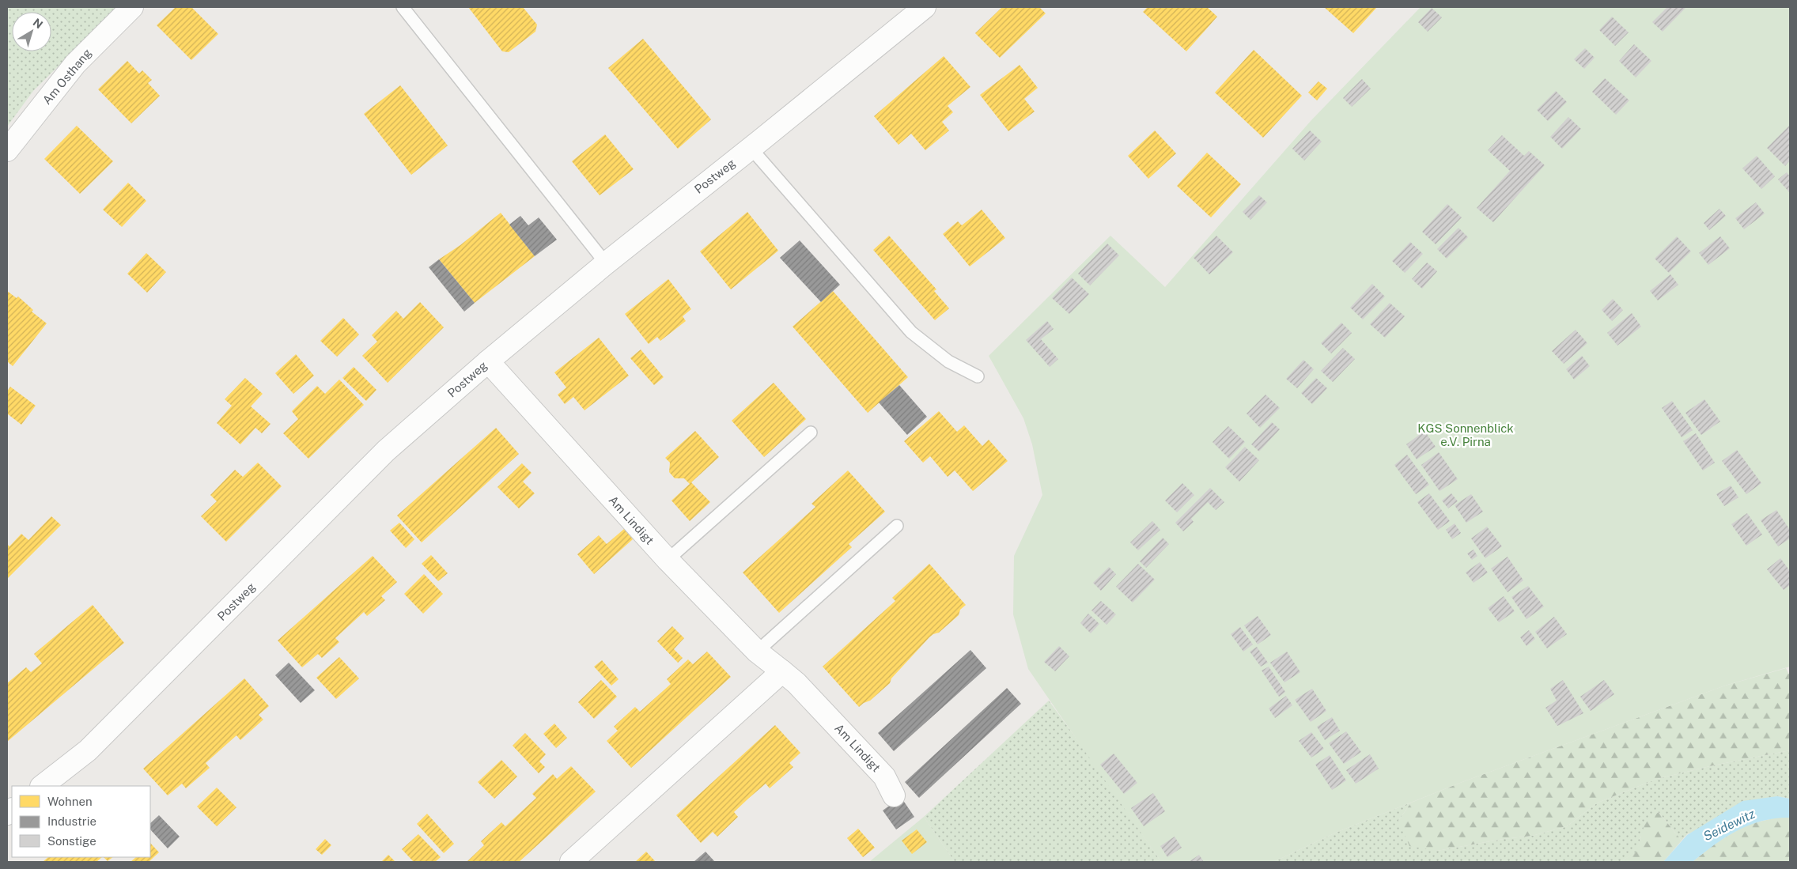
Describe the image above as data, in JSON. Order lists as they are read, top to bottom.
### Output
{
  "streets": {
    "street": ["Am Osthang", "Postweg", "Am Lindigt"]
  },
  "crossings": [
    ["Postweg", "Am Lindigt"]
  ],
  "water": ["Seidewitz"],
  "parks": ["KGS Sonnenblick e.V. Pirna"],
  "legend": ["Wohnen", "Industrie", "Sonstige"],
  "north": "top right"
}
